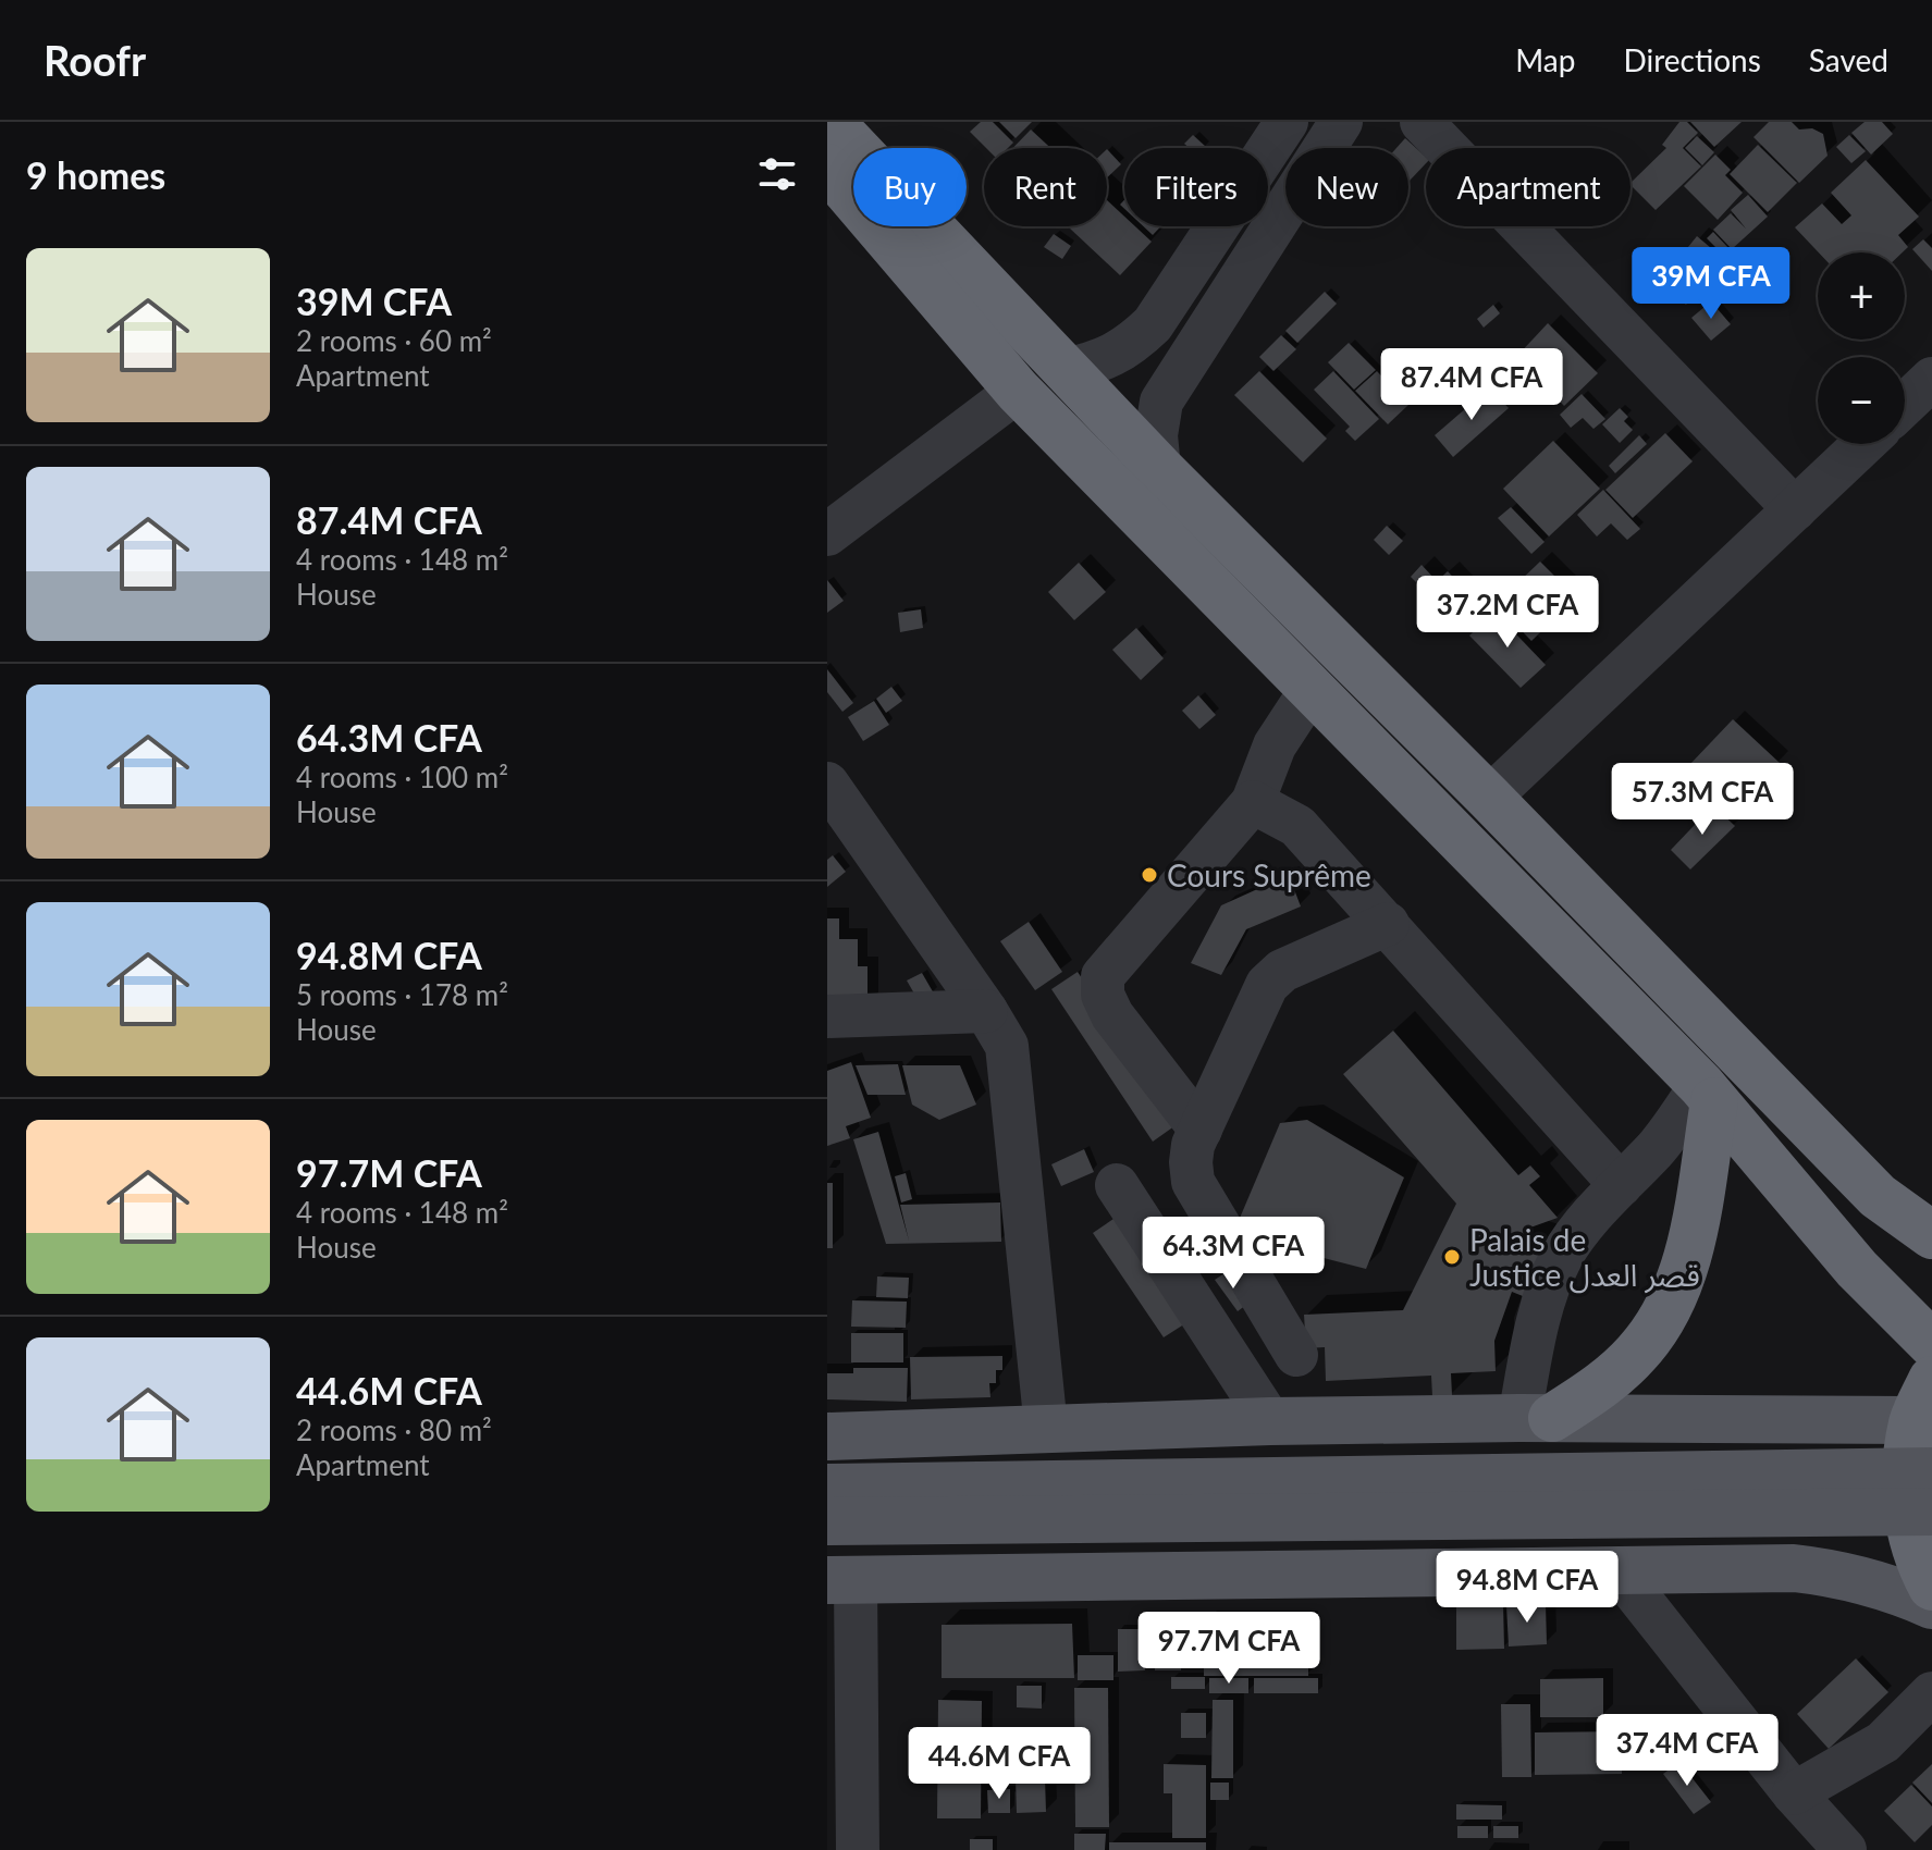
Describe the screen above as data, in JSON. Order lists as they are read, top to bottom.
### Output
{
  "places": ["Cours Suprême", "Palais de Justice قصر العدل"],
  "page": {
    "header": "Roofr",
    "nav": ["Map", "Directions", "Saved"],
    "heading": "9 homes",
    "chip": [
      "Buy",
      "Rent",
      "Filters",
      "New",
      "Apartment"
    ],
    "list": [
      {
        "name": "39M CFA",
        "note": "2 rooms · 60 m² · Apartment"
      },
      {
        "name": "87.4M CFA",
        "note": "4 rooms · 148 m² · House"
      },
      {
        "name": "64.3M CFA",
        "note": "4 rooms · 100 m² · House"
      },
      {
        "name": "94.8M CFA",
        "note": "5 rooms · 178 m² · House"
      },
      {
        "name": "97.7M CFA",
        "note": "4 rooms · 148 m² · House"
      },
      {
        "name": "44.6M CFA",
        "note": "2 rooms · 80 m² · Apartment"
      }
    ],
    "price": [
      "39M CFA",
      "87.4M CFA",
      "37.2M CFA",
      "57.3M CFA",
      "64.3M CFA",
      "94.8M CFA",
      "97.7M CFA",
      "37.4M CFA",
      "44.6M CFA"
    ],
    "map_buttons": ["+", "−"]
  }
}
